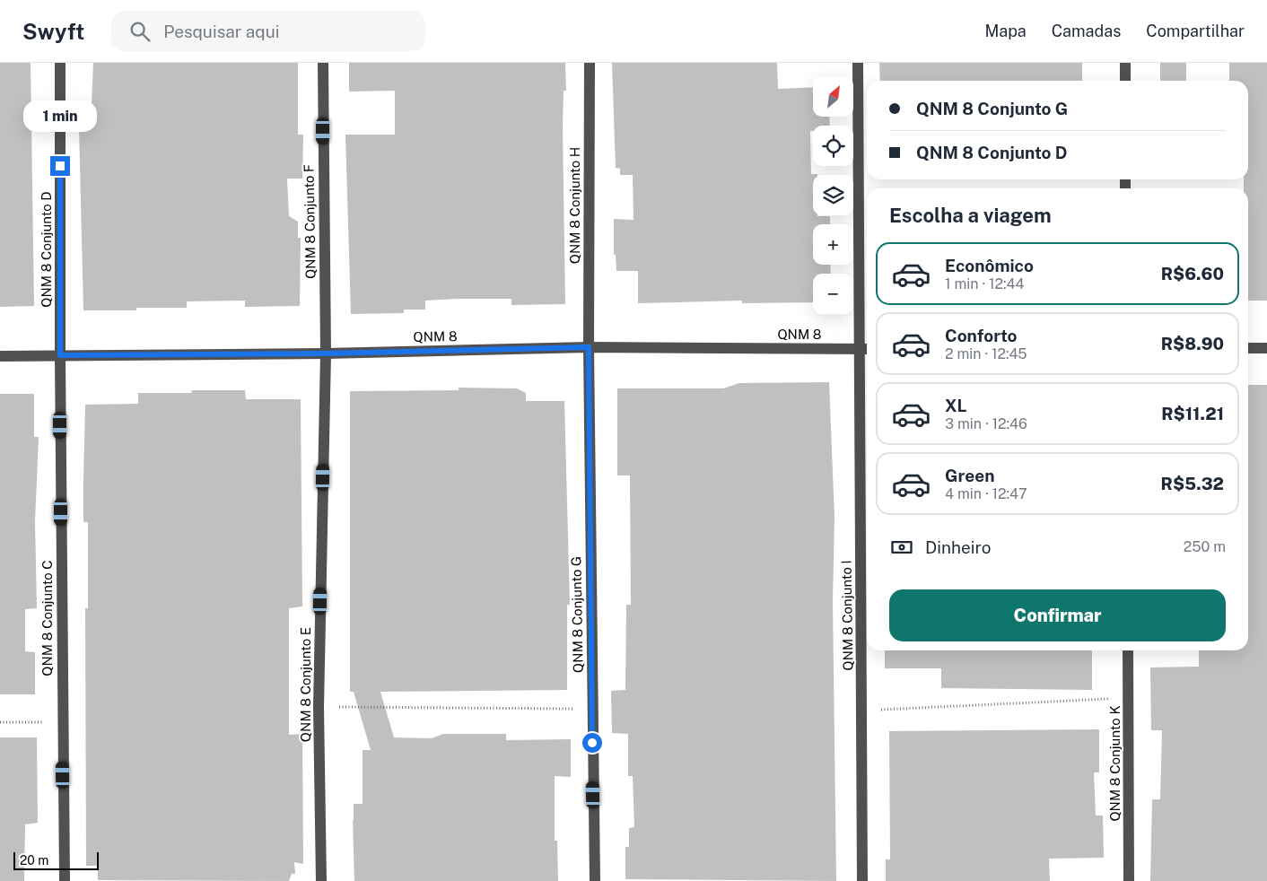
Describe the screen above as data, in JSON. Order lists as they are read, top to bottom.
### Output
{
  "streets": {
    "street": [
      "QNM 8 Conjunto H",
      "QNM 8 Conjunto F",
      "QNM 8 Conjunto D",
      "QNM 8",
      "QNM 8 Conjunto G",
      "QNM 8 Conjunto I",
      "QNM 8 Conjunto C",
      "QNM 8 Conjunto E",
      "QNM 8 Conjunto K"
    ]
  },
  "crossings": [
    ["QNM 8 Conjunto H", "QNM 8"],
    ["QNM 8 Conjunto H", "QNM 8 Conjunto G"],
    ["QNM 8 Conjunto F", "QNM 8"],
    ["QNM 8 Conjunto F", "QNM 8 Conjunto E"],
    ["QNM 8 Conjunto D", "QNM 8"],
    ["QNM 8 Conjunto D", "QNM 8 Conjunto C"],
    ["QNM 8", "QNM 8 Conjunto G"],
    ["QNM 8", "QNM 8 Conjunto I"],
    ["QNM 8", "QNM 8 Conjunto C"],
    ["QNM 8", "QNM 8 Conjunto E"]
  ],
  "scale_bar": "20 m",
  "north": "top right",
  "page": {
    "header": "Swyft",
    "search": "Pesquisar aqui",
    "nav": ["Mapa", "Camadas", "Compartilhar"],
    "map_buttons": ["+", "−"],
    "banner": ["QNM 8 Conjunto G", "QNM 8 Conjunto D"],
    "bubble": "1 min",
    "heading": "Escolha a viagem",
    "list": [
      {
        "name": "Econômico",
        "note": "1 min · 12:44",
        "value": "R$6.60"
      },
      {
        "name": "Conforto",
        "note": "2 min · 12:45",
        "value": "R$8.90"
      },
      {
        "name": "XL",
        "note": "3 min · 12:46",
        "value": "R$11.21"
      },
      {
        "name": "Green",
        "note": "4 min · 12:47",
        "value": "R$5.32"
      }
    ],
    "pay": ["Dinheiro", "250 m"],
    "buttons": "Confirmar",
    "scale": "20 m"
  }
}
